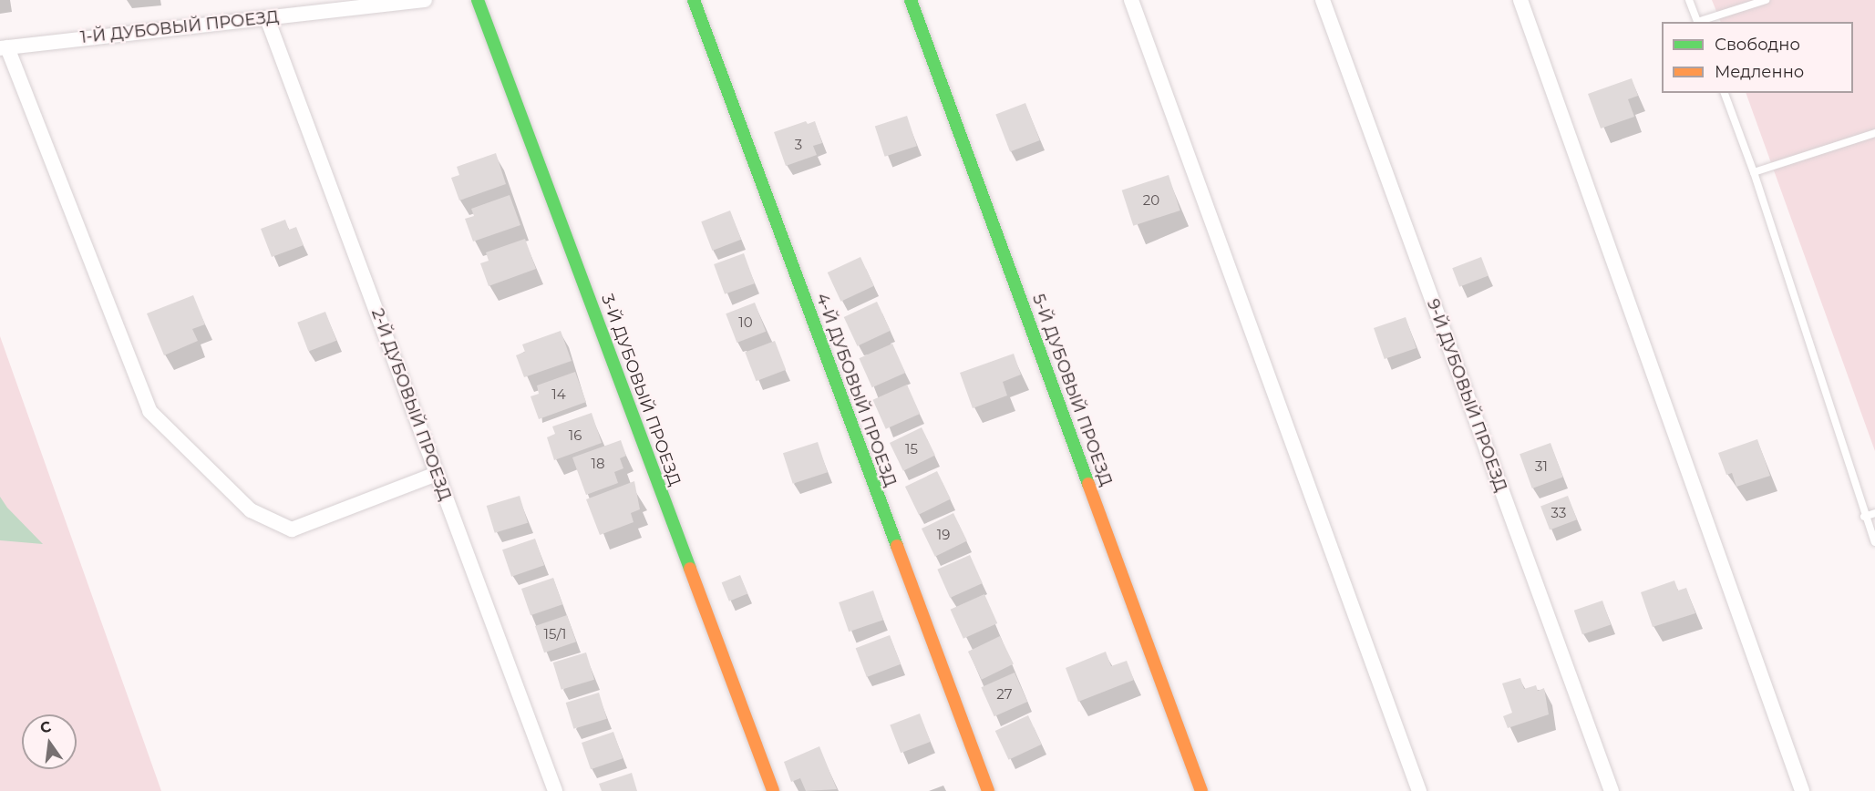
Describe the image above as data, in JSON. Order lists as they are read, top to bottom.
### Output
{
  "streets": {
    "street": [
      "1-Й ДУБОВЫЙ ПРОЕЗД",
      "3-Й ДУБОВЫЙ ПРОЕЗД",
      "4-Й ДУБОВЫЙ ПРОЕЗД",
      "5-Й ДУБОВЫЙ ПРОЕЗД",
      "9-Й ДУБОВЫЙ ПРОЕЗД",
      "2-Й ДУБОВЫЙ ПРОЕЗД"
    ]
  },
  "crossings": [
    ["1-Й ДУБОВЫЙ ПРОЕЗД", "2-Й ДУБОВЫЙ ПРОЕЗД"]
  ],
  "house_numbers": [
    "3",
    "20",
    "10",
    "14",
    "16",
    "15",
    "18",
    "31",
    "33",
    "19",
    "15/1",
    "27"
  ],
  "legend": ["Свободно", "Медленно"],
  "north": "top"
}
